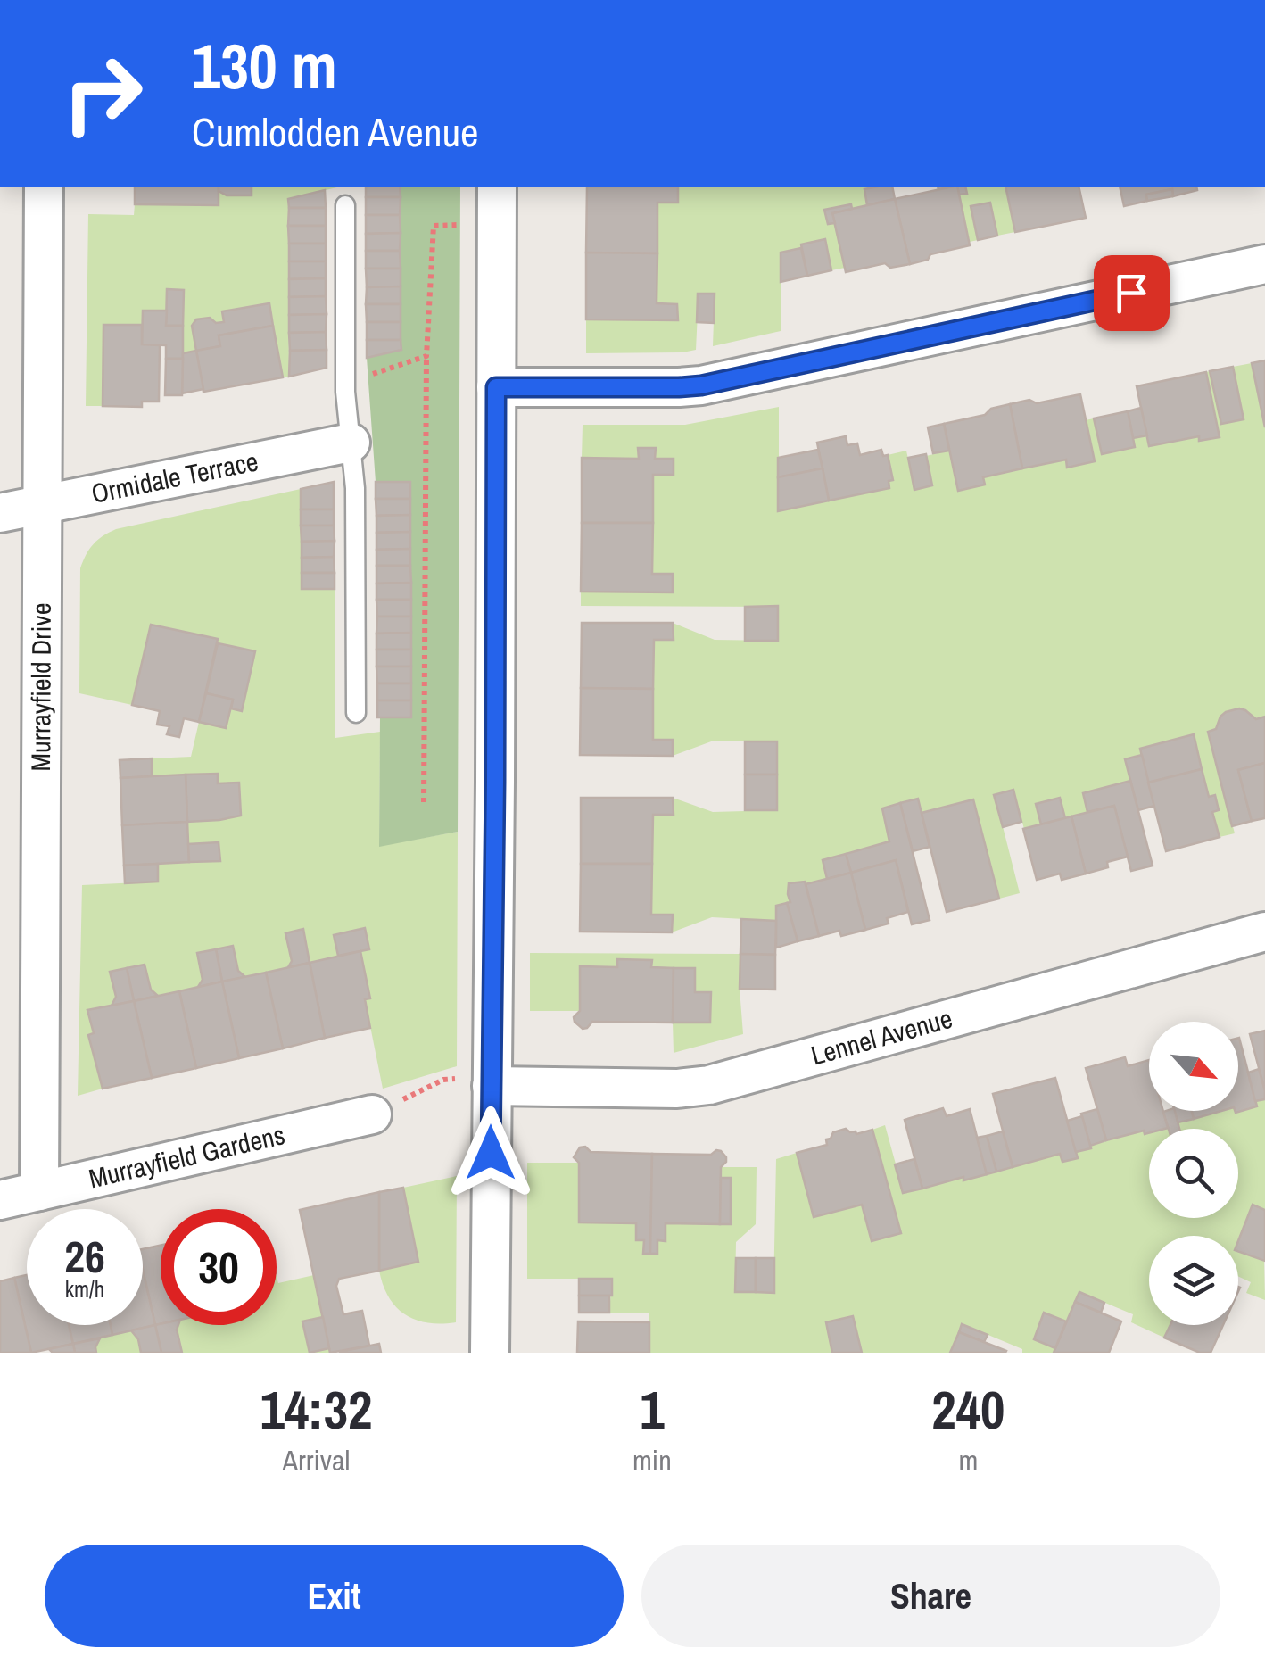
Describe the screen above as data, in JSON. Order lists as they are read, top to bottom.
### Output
{
  "streets": {
    "street": [
      "Ormidale Terrace",
      "Murrayfield Drive",
      "Lennel Avenue",
      "Murrayfield Gardens"
    ]
  },
  "crossings": [
    ["Ormidale Terrace", "Murrayfield Drive"],
    ["Murrayfield Drive", "Murrayfield Gardens"]
  ],
  "north": "bottom right",
  "page": {
    "turn": ["130 m", "Cumlodden Avenue"],
    "speed": "26 km/h",
    "limit": "30",
    "eta": [
      "14:32",
      "Arrival",
      "1",
      "min",
      "240",
      "m"
    ],
    "buttons": ["Exit", "Share"]
  }
}
